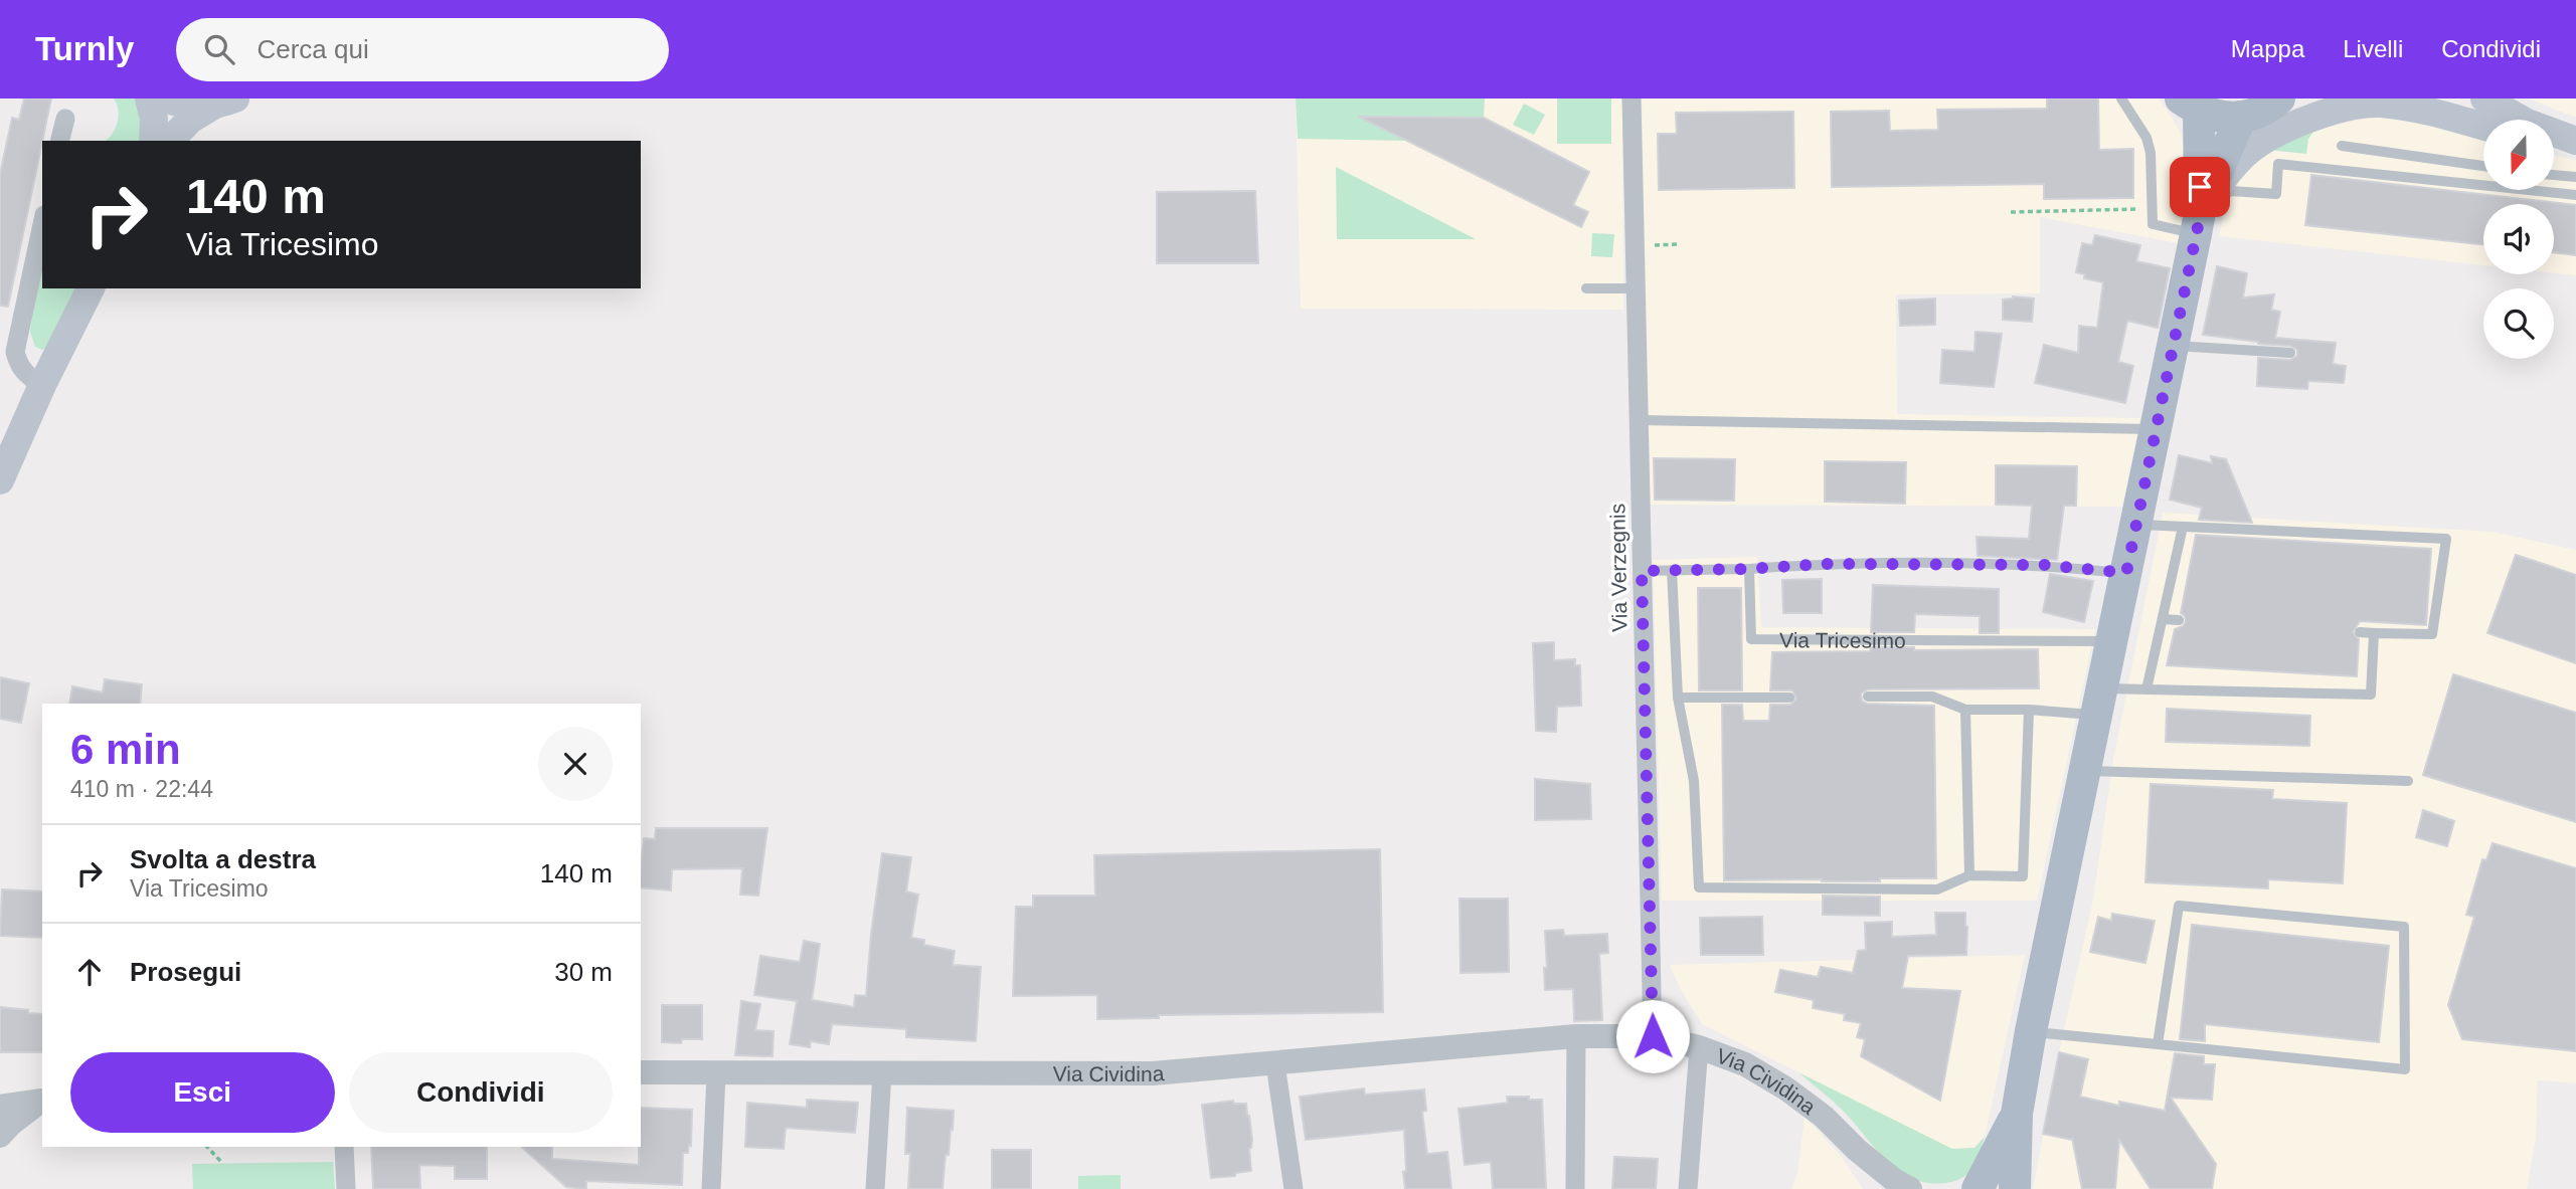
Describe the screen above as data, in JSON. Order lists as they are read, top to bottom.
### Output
{
  "streets": {
    "street": ["Via Verzegnis", "Via Cividina"],
    "lane": ["Via Tricesimo"]
  },
  "crossings": [
    ["Via Verzegnis", "Via Cividina"]
  ],
  "north": "bottom",
  "page": {
    "header": "Turnly",
    "search": "Cerca qui",
    "nav": ["Mappa", "Livelli", "Condividi"],
    "turn": ["140 m", "Via Tricesimo"],
    "heading": ["6 min", "410 m · 22:44"],
    "list": [
      {
        "name": "Svolta a destra",
        "note": "Via Tricesimo",
        "value": "140 m"
      },
      {
        "name": "Prosegui",
        "value": "30 m"
      }
    ],
    "buttons": ["Esci", "Condividi"]
  }
}
